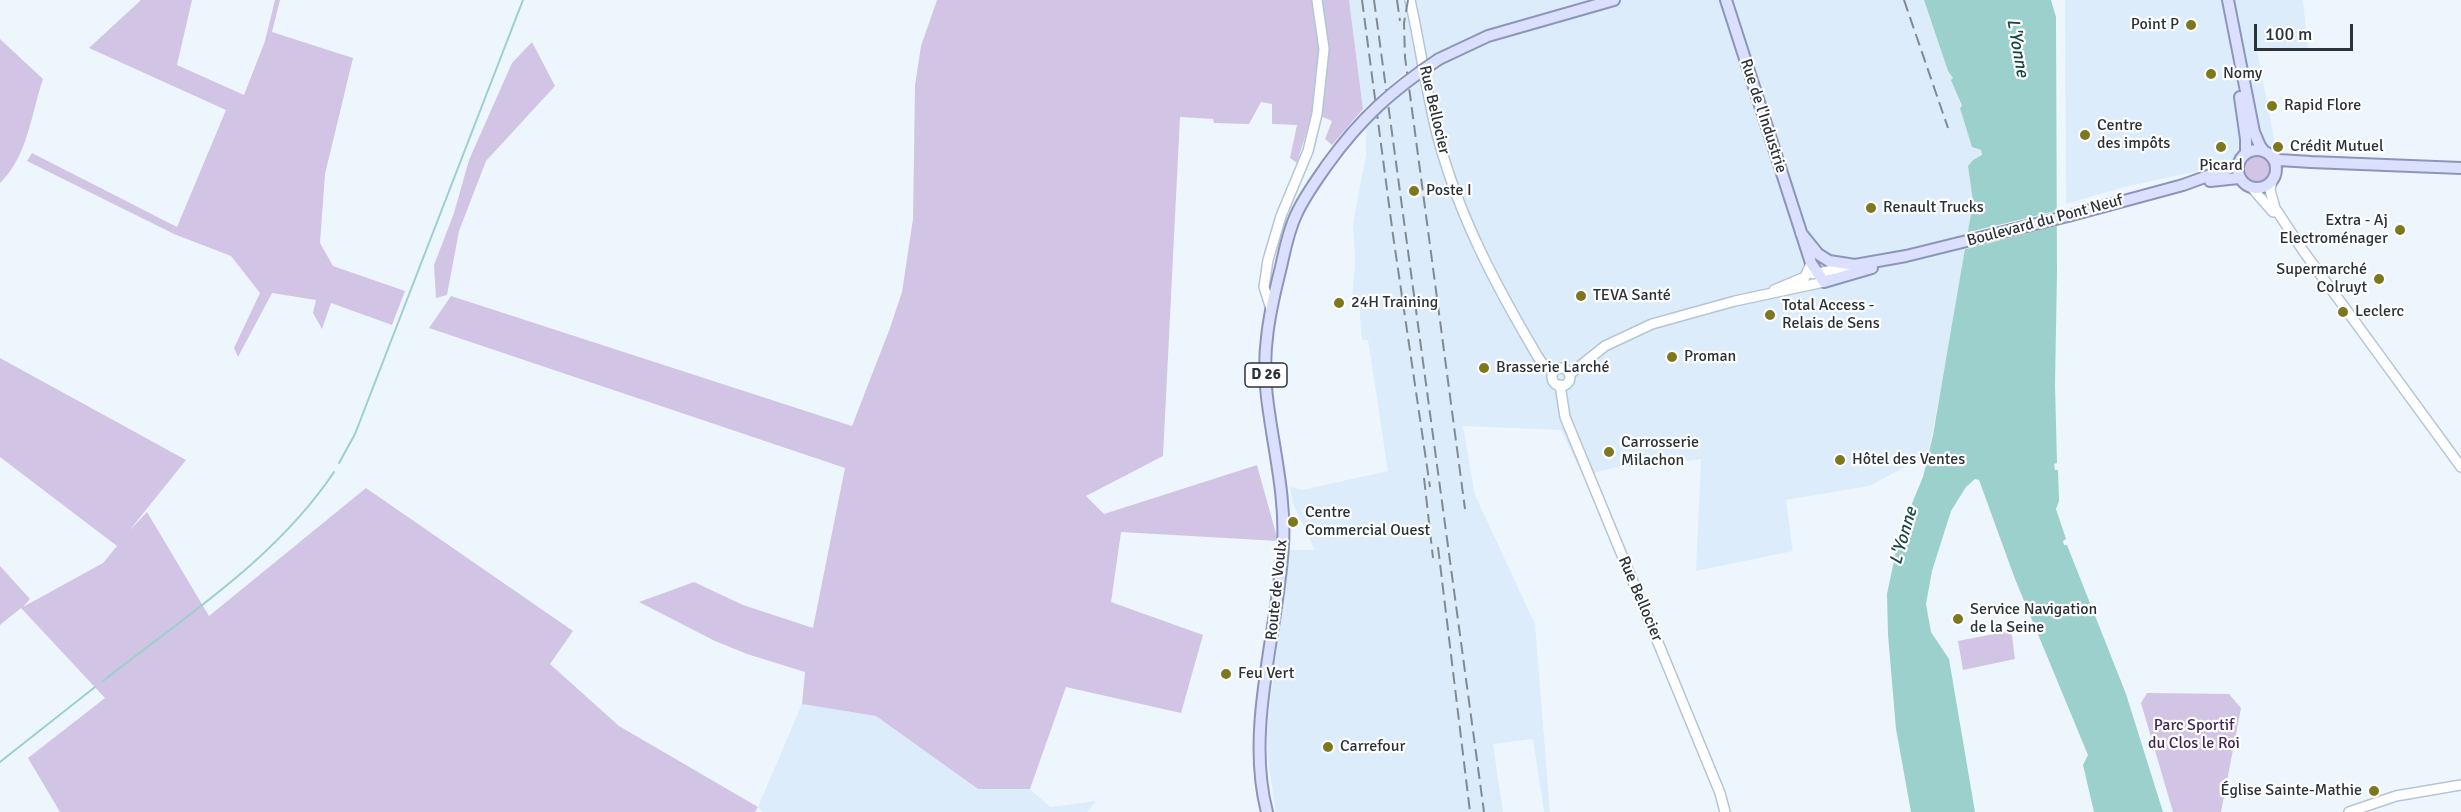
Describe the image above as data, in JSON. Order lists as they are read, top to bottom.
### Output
{
  "streets": {
    "main road": [
      "Rue de l'Industrie",
      "Boulevard du Pont Neuf",
      "D 26",
      "Route de Voulx"
    ],
    "street": ["Rue Bellocier"]
  },
  "crossings": [
    ["Rue Bellocier", "Boulevard du Pont Neuf"],
    ["Rue de l'Industrie", "Boulevard du Pont Neuf"],
    ["D 26", "Route de Voulx"]
  ],
  "water": ["L'Yonne"],
  "parks": ["Parc Sportif du Clos le Roi"],
  "places": [
    "Point P",
    "Nomy",
    "Rapid Flore",
    "Centre des impôts",
    "Picard",
    "Crédit Mutuel",
    "Poste I",
    "Renault Trucks",
    "Extra - Aj Electroménager",
    "Supermarché Colruyt",
    "TEVA Santé",
    "24H Training",
    "Leclerc",
    "Total Access - Relais de Sens",
    "Proman",
    "Brasserie Larché",
    "Carrosserie Milachon",
    "Hôtel des Ventes",
    "Centre Commercial Ouest",
    "Service Navigation de la Seine",
    "Feu Vert",
    "Carrefour",
    "Église Sainte-Mathie"
  ],
  "scale_bar": "100 m"
}
